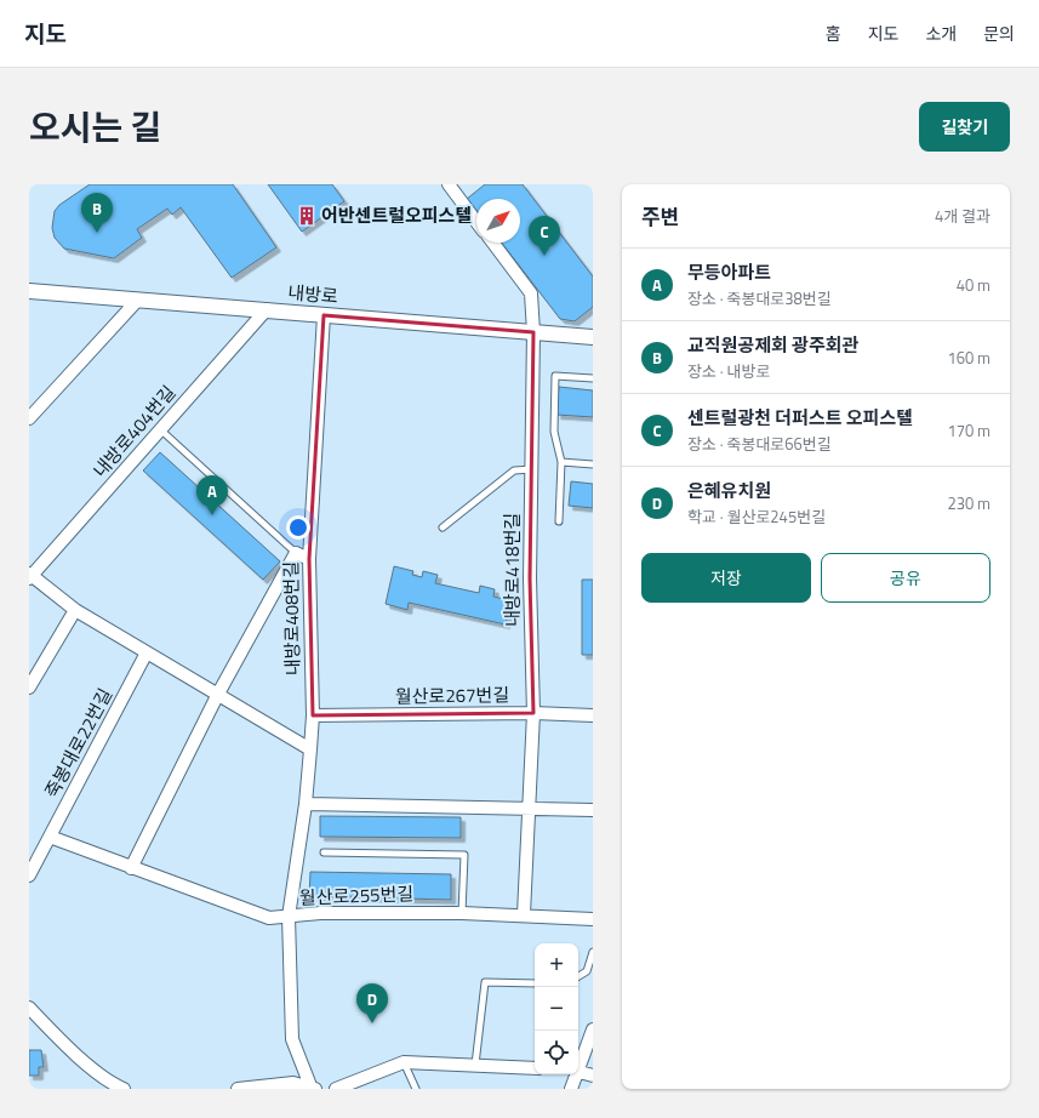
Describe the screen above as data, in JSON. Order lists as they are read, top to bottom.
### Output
{
  "streets": {
    "street": [
      "내방로",
      "내방로404번길",
      "내방로418번길",
      "내방로408번길",
      "월산로267번길",
      "죽봉대로22번길",
      "월산로255번길"
    ]
  },
  "crossings": [
    ["내방로", "내방로404번길"],
    ["내방로", "내방로418번길"],
    ["내방로", "내방로408번길"],
    ["내방로418번길", "월산로267번길"],
    ["내방로418번길", "월산로255번길"],
    ["내방로408번길", "월산로267번길"],
    ["내방로408번길", "월산로255번길"],
    ["죽봉대로22번길", "월산로255번길"]
  ],
  "places": {
    "building": ["어반센트럴오피스텔"]
  },
  "north": "top right",
  "page": {
    "header": "지도",
    "nav": [
      "홈",
      "지도",
      "소개",
      "문의"
    ],
    "title": "오시는 길",
    "buttons": [
      "길찾기",
      ["저장", "공유"]
    ],
    "heading": ["주변", "4개 결과"],
    "pins": [
      "B",
      "C",
      "A",
      "D"
    ],
    "list": [
      {
        "mark": "A",
        "name": "무등아파트",
        "note": "장소 · 죽봉대로38번길",
        "value": "40 m"
      },
      {
        "mark": "B",
        "name": "교직원공제회 광주회관",
        "note": "장소 · 내방로",
        "value": "160 m"
      },
      {
        "mark": "C",
        "name": "센트럴광천 더퍼스트 오피스텔",
        "note": "장소 · 죽봉대로66번길",
        "value": "170 m"
      },
      {
        "mark": "D",
        "name": "은혜유치원",
        "note": "학교 · 월산로245번길",
        "value": "230 m"
      }
    ],
    "map_buttons": ["+", "−"]
  }
}
